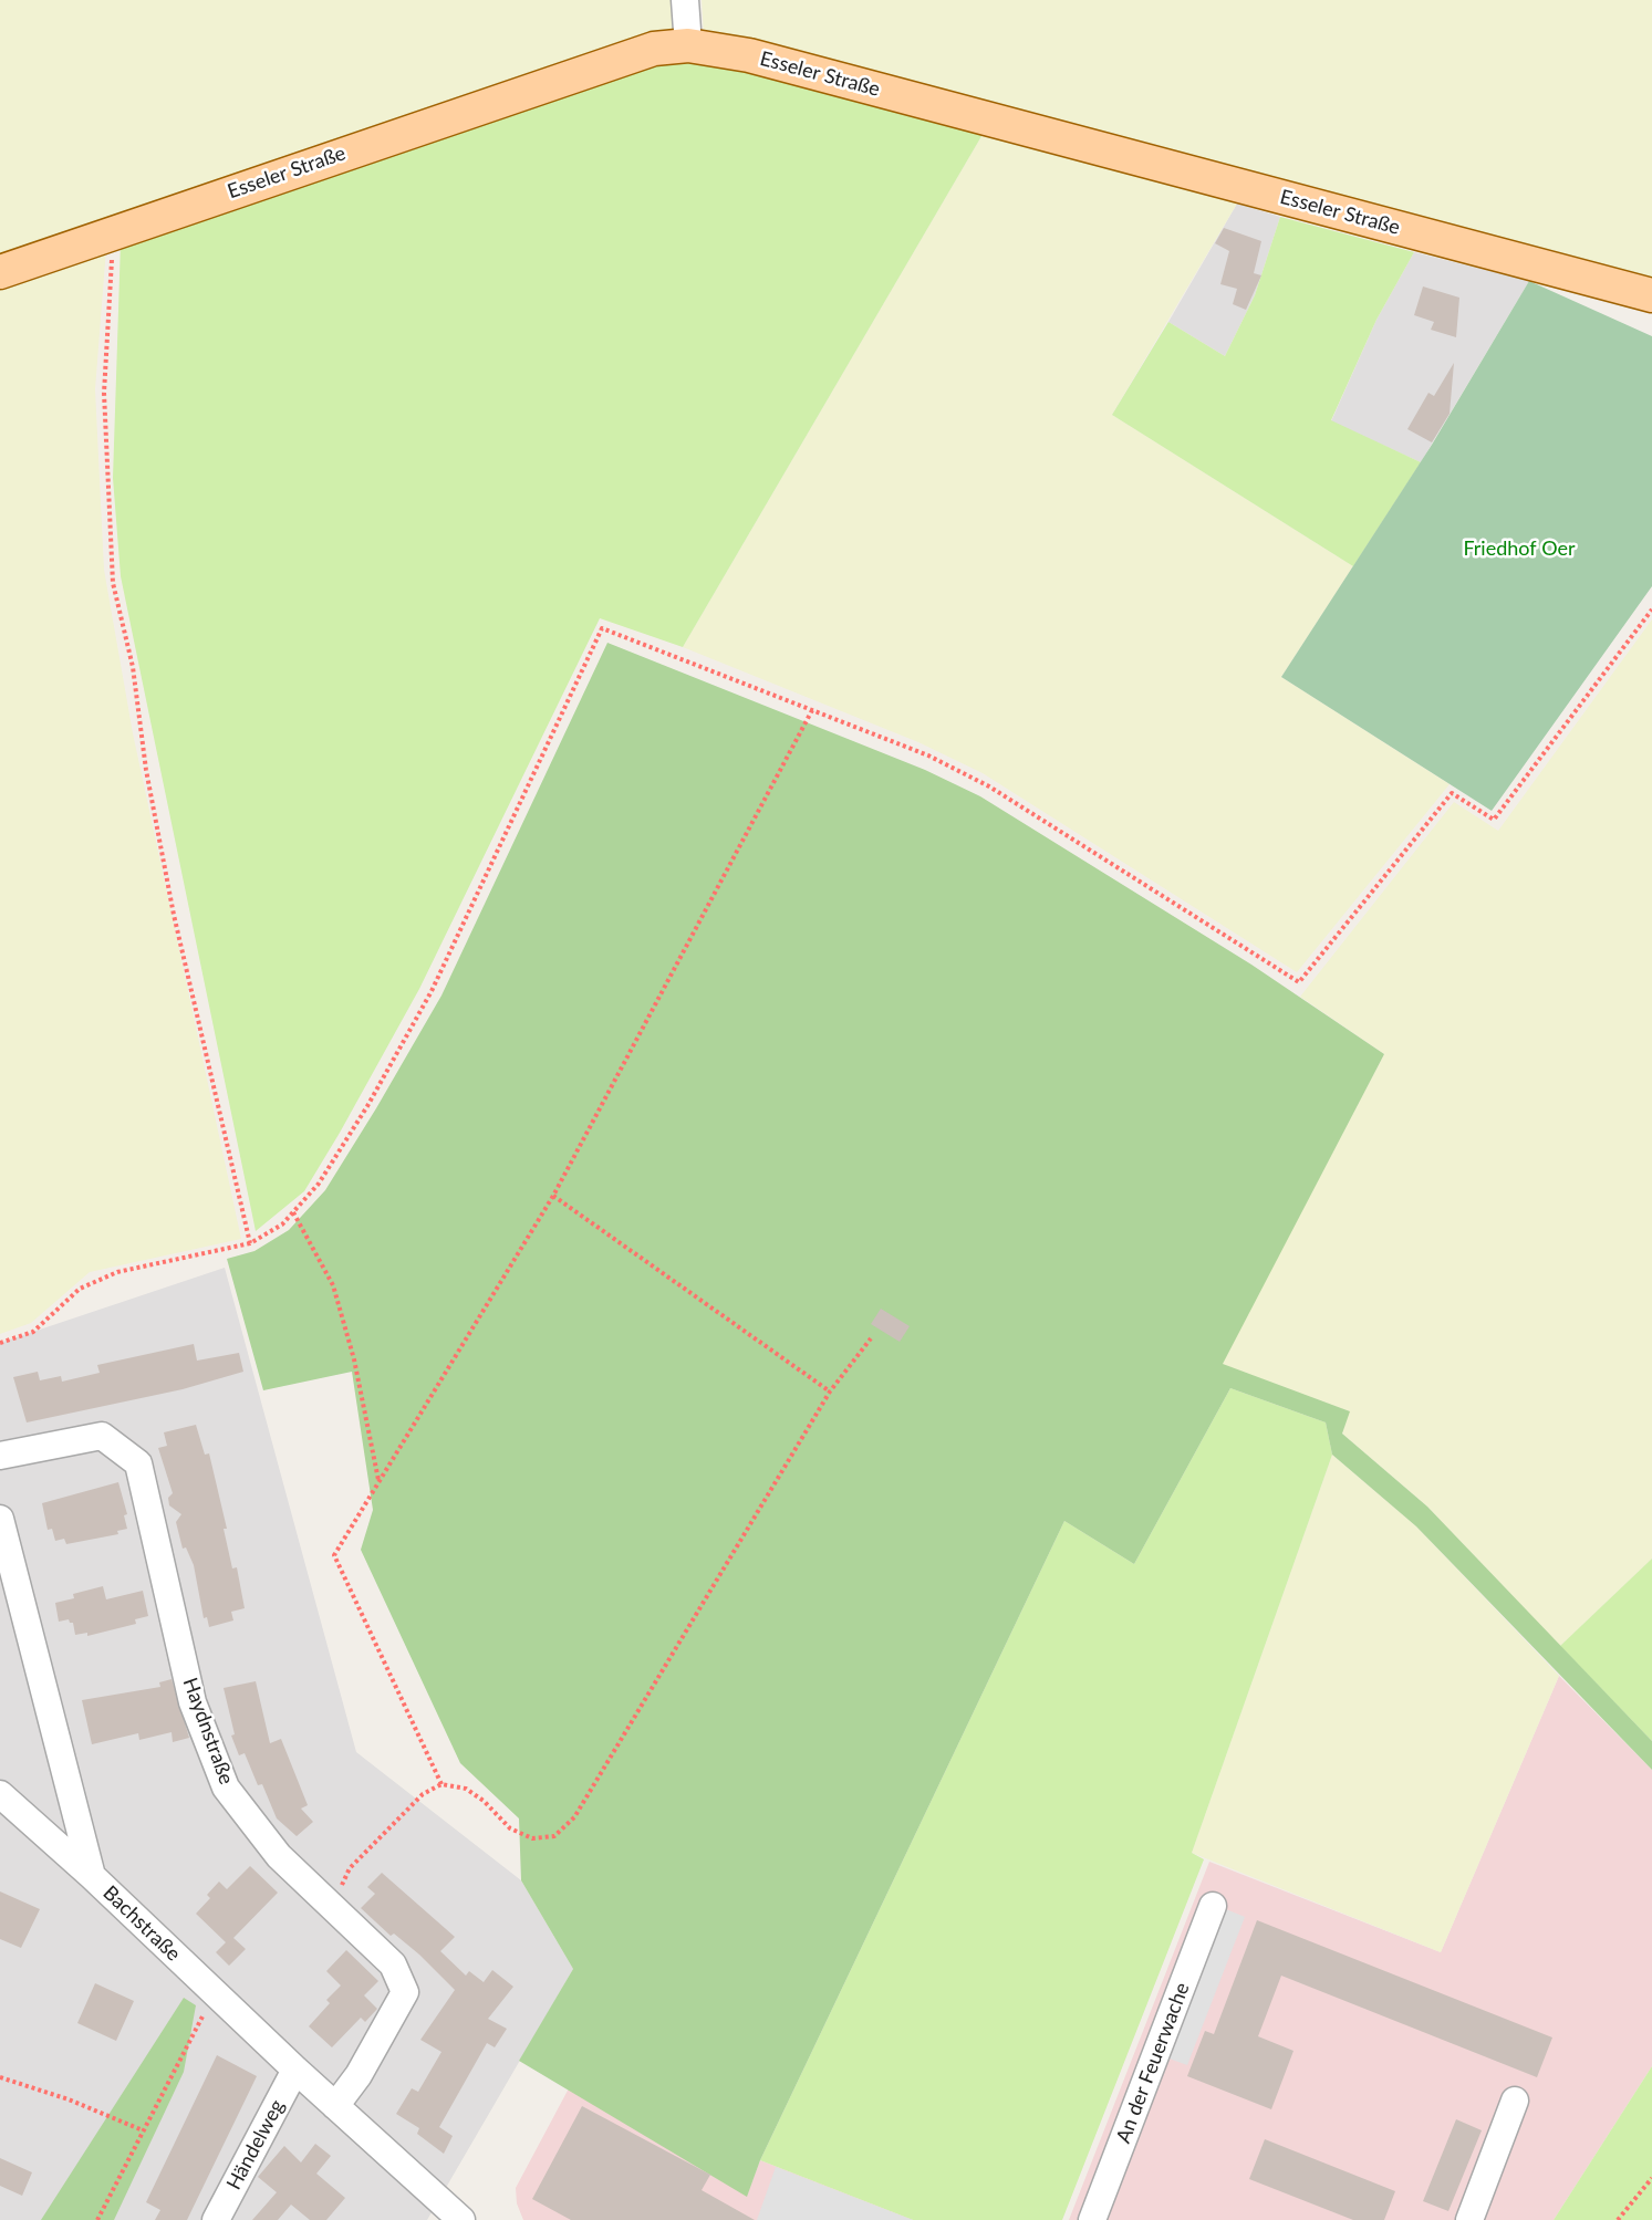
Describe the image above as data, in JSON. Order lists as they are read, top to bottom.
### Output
{
  "streets": {
    "main road": ["Esseler Straße"],
    "street": [
      "Haydnstraße",
      "Bachstraße",
      "An der Feuerwache",
      "Händelweg"
    ]
  },
  "crossings": [
    ["Haydnstraße", "Bachstraße"],
    ["Bachstraße", "Händelweg"]
  ],
  "parks": ["Friedhof Oer"]
}
